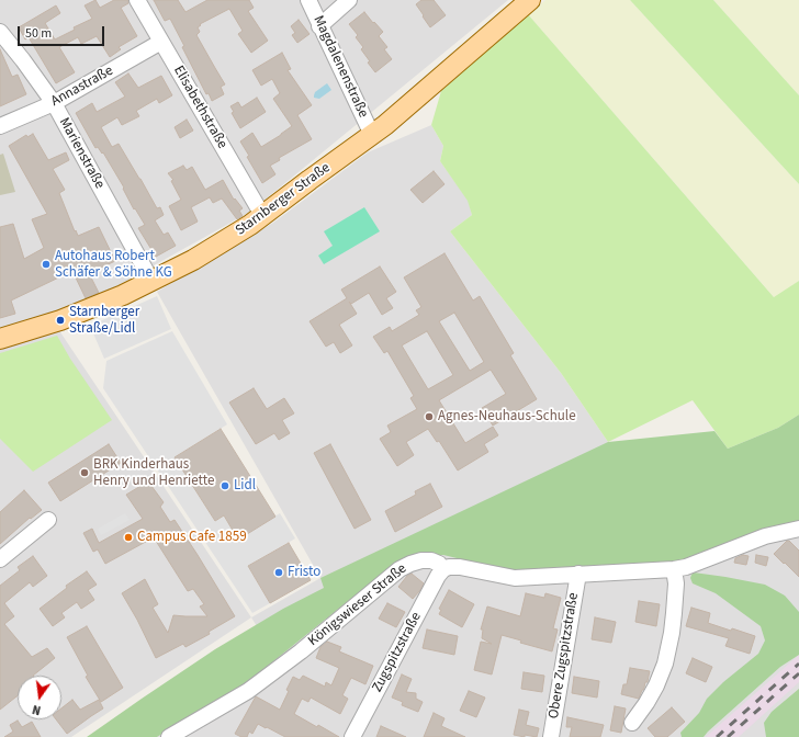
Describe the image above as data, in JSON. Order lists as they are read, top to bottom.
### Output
{
  "streets": {
    "main road": ["Starnberger Straße"],
    "street": [
      "Magdalenenstraße",
      "Annastraße",
      "Elisabethstraße",
      "Marienstraße",
      "Königswieser Straße",
      "Zugspitzstraße",
      "Obere Zugspitzstraße"
    ]
  },
  "crossings": [
    ["Magdalenenstraße", "Starnberger Straße"],
    ["Annastraße", "Elisabethstraße"],
    ["Annastraße", "Marienstraße"],
    ["Elisabethstraße", "Starnberger Straße"],
    ["Marienstraße", "Starnberger Straße"],
    ["Königswieser Straße", "Zugspitzstraße"],
    ["Königswieser Straße", "Obere Zugspitzstraße"]
  ],
  "places": [
    "Autohaus Robert Schäfer & Söhne KG",
    "Starnberger Straße/Lidl",
    "Agnes-Neuhaus-Schule",
    "BRK Kinderhaus Henry und Henriette",
    "Lidl",
    "Campus Cafe 1859",
    "Fristo"
  ],
  "scale_bar": "50 m",
  "north": "bottom"
}
